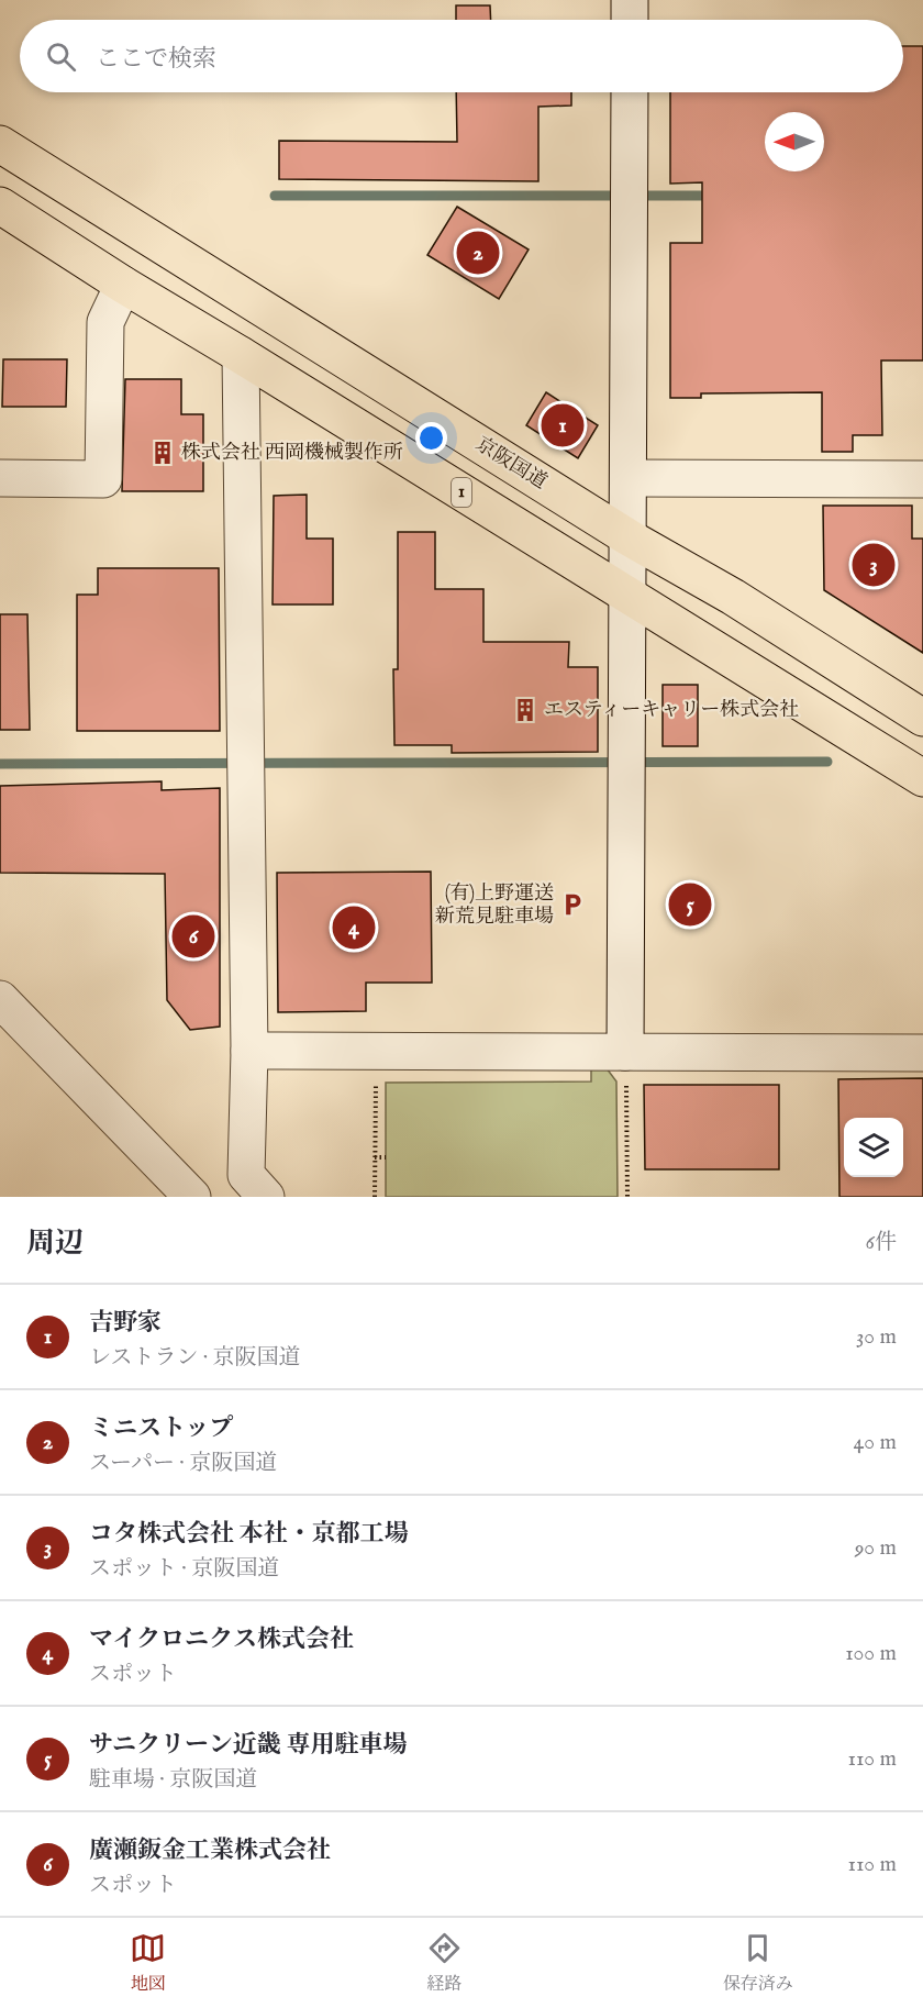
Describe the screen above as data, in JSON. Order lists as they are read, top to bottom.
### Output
{
  "streets": {
    "highway": ["京阪国道", "1"]
  },
  "places": {
    "building": ["株式会社 西岡機械製作所", "エスティーキャリー株式会社"],
    "parking": ["(有)上野運送 新荒見駐車場"]
  },
  "north": "left",
  "page": {
    "search": "ここで検索",
    "pins": [
      "2",
      "1",
      "3",
      "5",
      "4",
      "6"
    ],
    "heading": ["周辺", "6件"],
    "list": [
      {
        "mark": "1",
        "name": "吉野家",
        "note": "レストラン · 京阪国道",
        "value": "30 m"
      },
      {
        "mark": "2",
        "name": "ミニストップ",
        "note": "スーパー · 京阪国道",
        "value": "40 m"
      },
      {
        "mark": "3",
        "name": "コタ株式会社 本社・京都工場",
        "note": "スポット · 京阪国道",
        "value": "90 m"
      },
      {
        "mark": "4",
        "name": "マイクロニクス株式会社",
        "note": "スポット",
        "value": "100 m"
      },
      {
        "mark": "5",
        "name": "サニクリーン近畿 専用駐車場",
        "note": "駐車場 · 京阪国道",
        "value": "110 m"
      },
      {
        "mark": "6",
        "name": "廣瀬鈑金工業株式会社",
        "note": "スポット",
        "value": "110 m"
      }
    ],
    "nav": ["地図", "経路", "保存済み"]
  }
}
